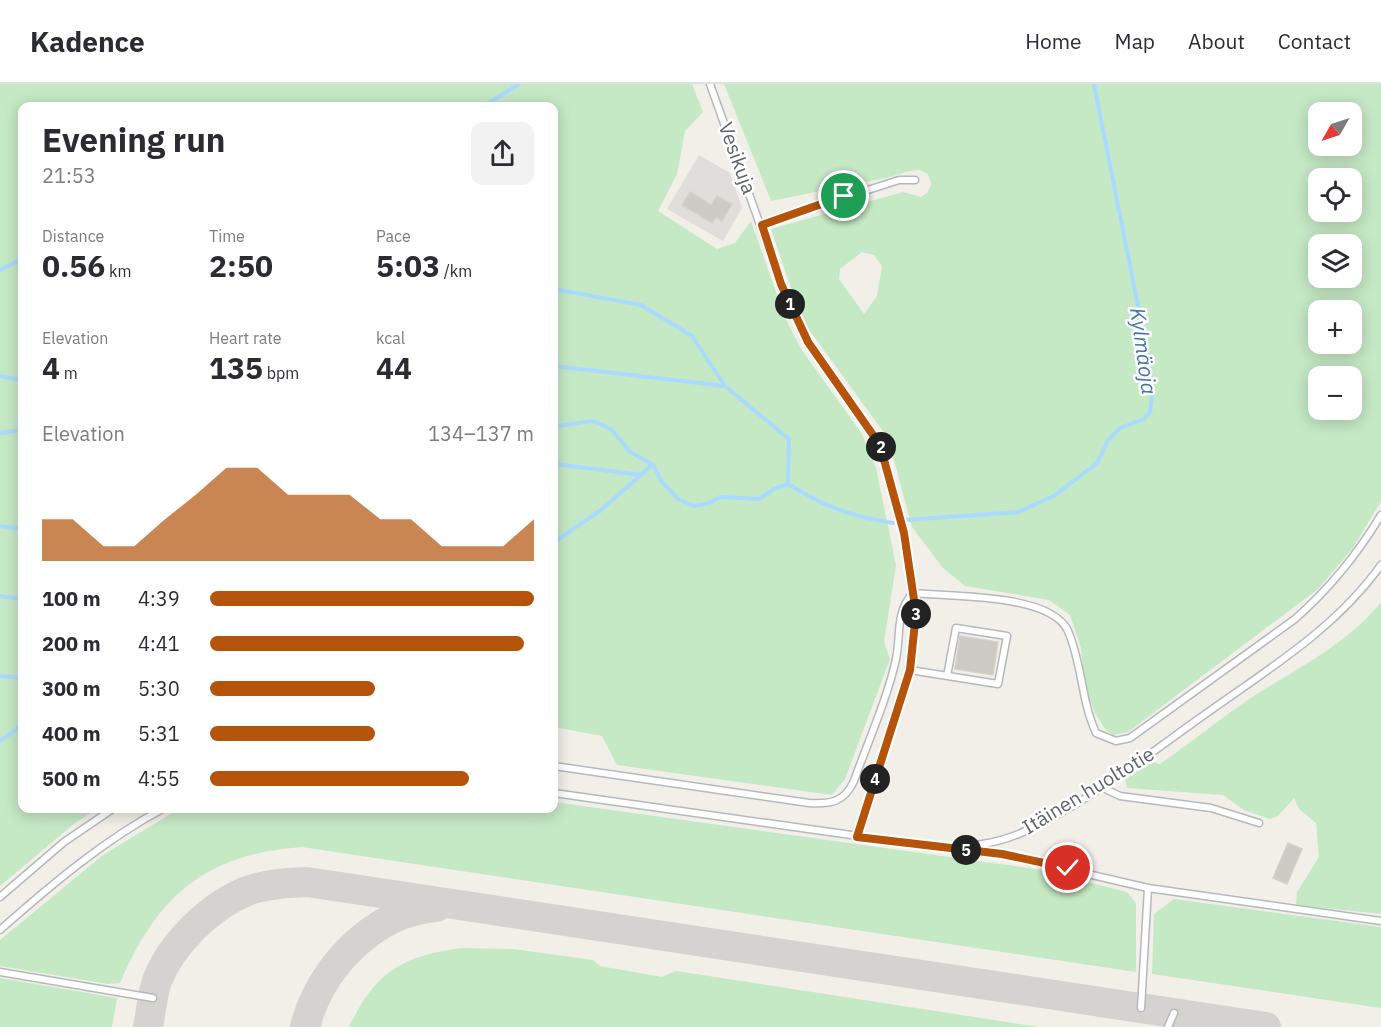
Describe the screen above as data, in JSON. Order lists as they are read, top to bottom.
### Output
{
  "streets": {
    "lane": ["Vesikuja", "Itäinen huoltotie"]
  },
  "crossings": [
    ["Vesikuja", "Itäinen huoltotie"]
  ],
  "water": ["Kylmäoja"],
  "north": "bottom left",
  "page": {
    "header": "Kadence",
    "nav": [
      "Home",
      "Map",
      "About",
      "Contact"
    ],
    "map_buttons": ["+", "−"],
    "heading": ["Evening run", "21:53"],
    "stats": [
      ["Distance", "0.56 km"],
      ["Time", "2:50"],
      ["Pace", "5:03 /km"],
      ["Elevation", "4 m"],
      ["Heart rate", "135 bpm"],
      ["kcal", "44"]
    ],
    "pins": [
      "1",
      "2",
      "3",
      "4",
      "5"
    ],
    "chart": ["Elevation", "134–137 m"],
    "list": [
      {
        "name": "100 m",
        "note": "4:39"
      },
      {
        "name": "200 m",
        "note": "4:41"
      },
      {
        "name": "300 m",
        "note": "5:30"
      },
      {
        "name": "400 m",
        "note": "5:31"
      },
      {
        "name": "500 m",
        "note": "4:55"
      }
    ]
  }
}
